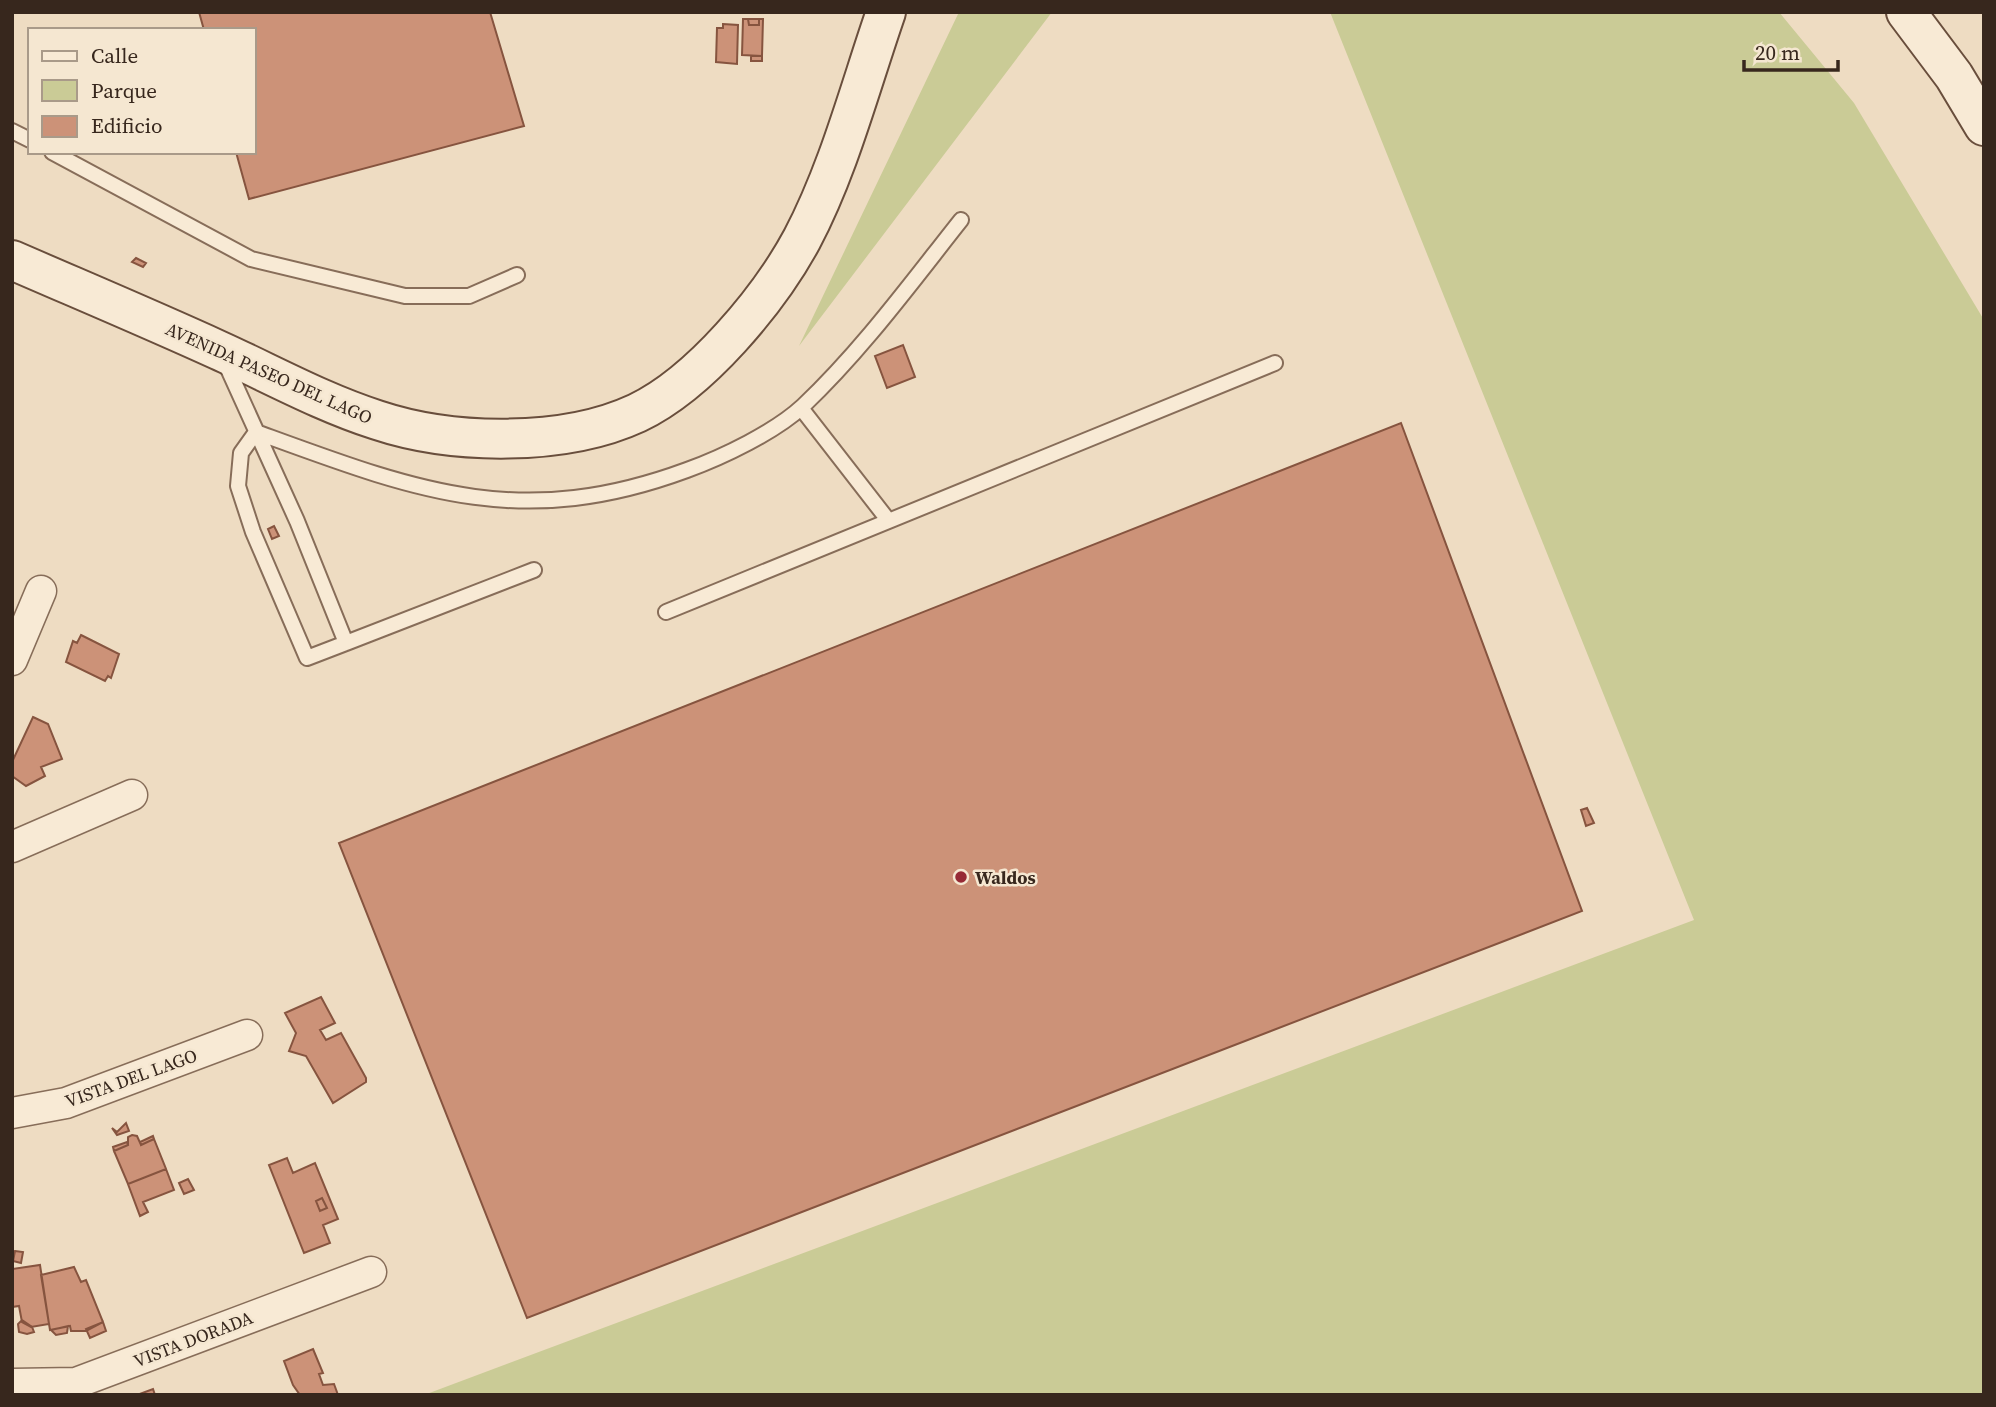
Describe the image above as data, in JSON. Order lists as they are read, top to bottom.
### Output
{
  "streets": {
    "main road": ["AVENIDA PASEO DEL LAGO"],
    "street": ["VISTA DEL LAGO", "VISTA DORADA"]
  },
  "places": ["Waldos"],
  "legend": ["Calle", "Parque", "Edificio"],
  "scale_bar": "20 m"
}
